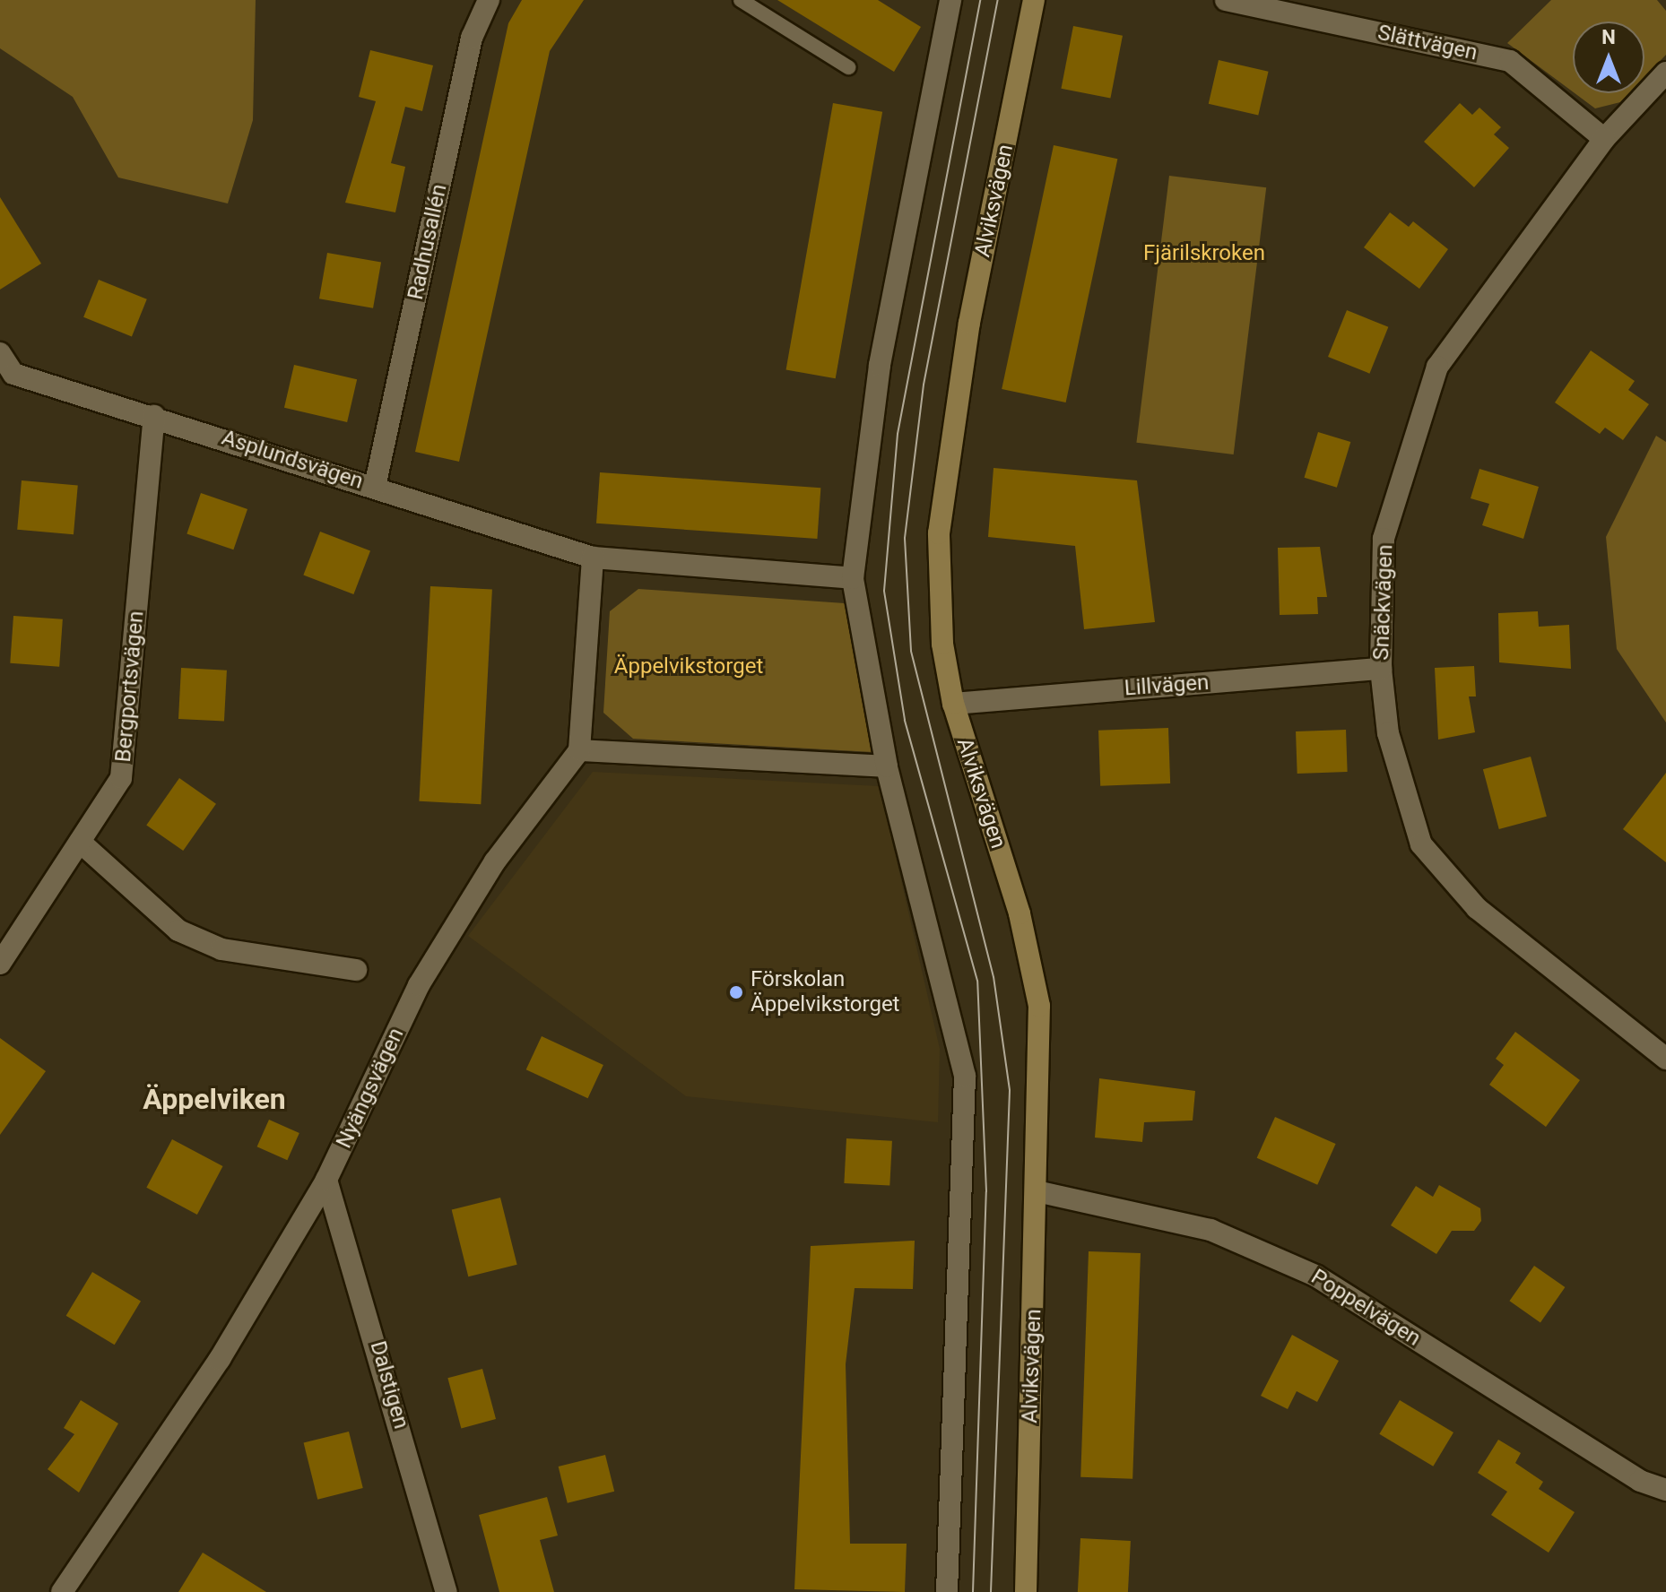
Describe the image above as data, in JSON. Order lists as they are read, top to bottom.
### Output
{
  "streets": {
    "street": [
      "Slättvägen",
      "Alviksvägen",
      "Radhusallén",
      "Asplundsvägen",
      "Snäckvägen",
      "Lillvägen",
      "Bergportsvägen",
      "Nyängsvägen",
      "Poppelvägen",
      "Dalstigen"
    ]
  },
  "crossings": [
    ["Slättvägen", "Snäckvägen"],
    ["Alviksvägen", "Lillvägen"],
    ["Alviksvägen", "Poppelvägen"],
    ["Radhusallén", "Asplundsvägen"],
    ["Asplundsvägen", "Bergportsvägen"],
    ["Snäckvägen", "Lillvägen"],
    ["Nyängsvägen", "Dalstigen"]
  ],
  "districts": ["Äppelviken"],
  "parks": ["Fjärilskroken", "Äppelvikstorget"],
  "places": ["Förskolan Äppelvikstorget"],
  "north": "top"
}
